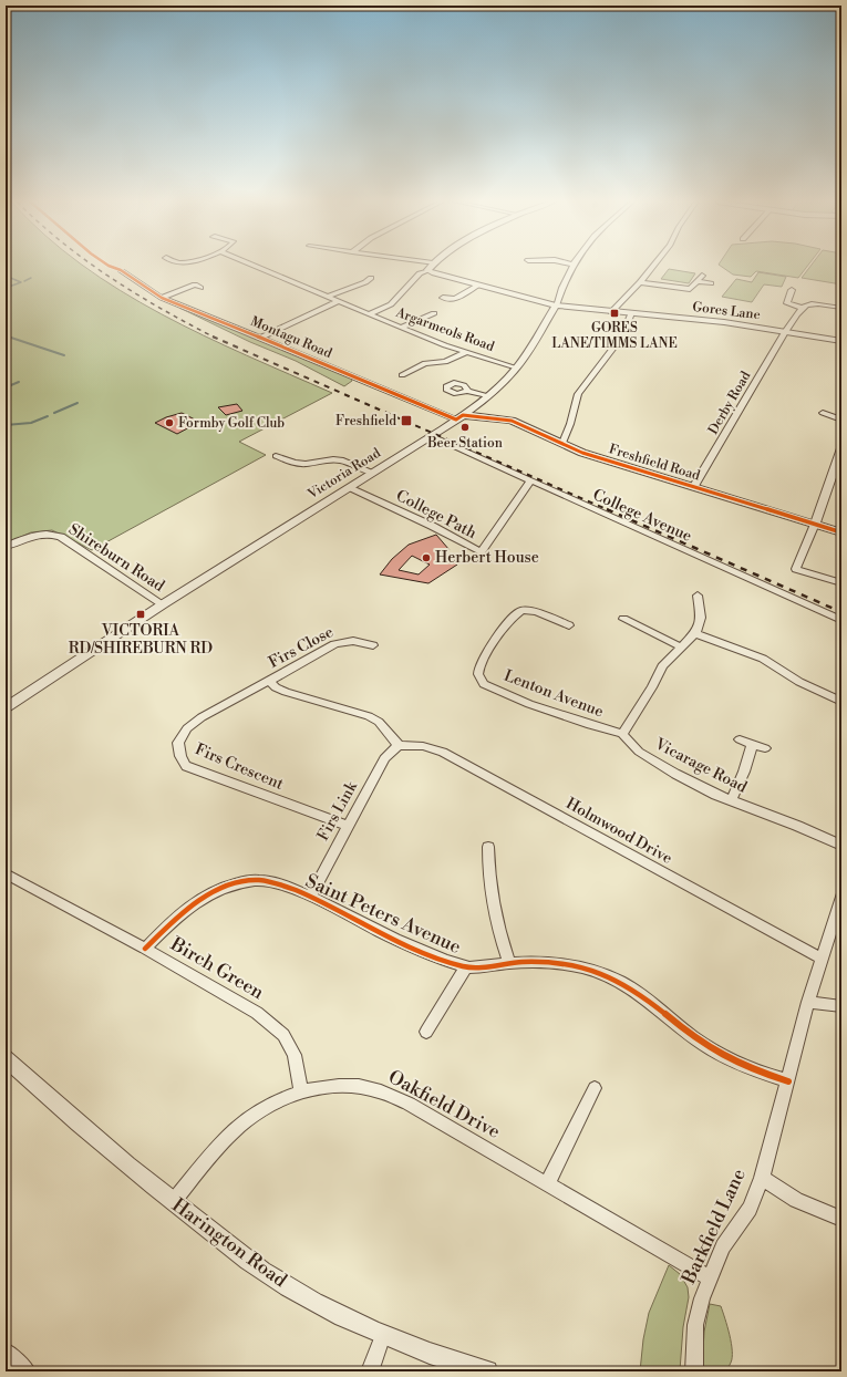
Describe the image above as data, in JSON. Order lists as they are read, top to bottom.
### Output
{
  "streets": {
    "street": [
      "Gores Lane",
      "Argarmeols Road",
      "Montagu Road",
      "Derby Road",
      "Freshfield Road",
      "Victoria Road",
      "College Path",
      "College Avenue",
      "Shireburn Road",
      "Firs Close",
      "Lenton Avenue",
      "Vicarage Road",
      "Firs Crescent",
      "Firs Link",
      "Holmwood Drive",
      "Saint Peters Avenue",
      "Birch Green",
      "Oakfield Drive",
      "Barkfield Lane",
      "Harington Road"
    ]
  },
  "crossings": [
    ["Gores Lane", "Derby Road"],
    ["Gores Lane", "Victoria Road"],
    ["Argarmeols Road", "Victoria Road"],
    ["Montagu Road", "Freshfield Road"],
    ["Montagu Road", "Victoria Road"],
    ["Derby Road", "Freshfield Road"],
    ["Freshfield Road", "Victoria Road"],
    ["Victoria Road", "College Path"],
    ["Victoria Road", "College Avenue"],
    ["Victoria Road", "Shireburn Road"],
    ["College Path", "College Avenue"],
    ["Firs Close", "Firs Crescent"],
    ["Lenton Avenue", "Vicarage Road"],
    ["Firs Crescent", "Firs Link"],
    ["Firs Link", "Holmwood Drive"],
    ["Firs Link", "Saint Peters Avenue"],
    ["Holmwood Drive", "Barkfield Lane"],
    ["Saint Peters Avenue", "Birch Green"],
    ["Saint Peters Avenue", "Barkfield Lane"],
    ["Birch Green", "Oakfield Drive"],
    ["Oakfield Drive", "Barkfield Lane"],
    ["Oakfield Drive", "Harington Road"]
  ],
  "places": {
    "transit": ["GORES LANE/TIMMS LANE", "Freshfield", "VICTORIA RD/SHIREBURN RD"],
    "other": ["Formby Golf Club", "Beer Station", "Herbert House"]
  }
}
